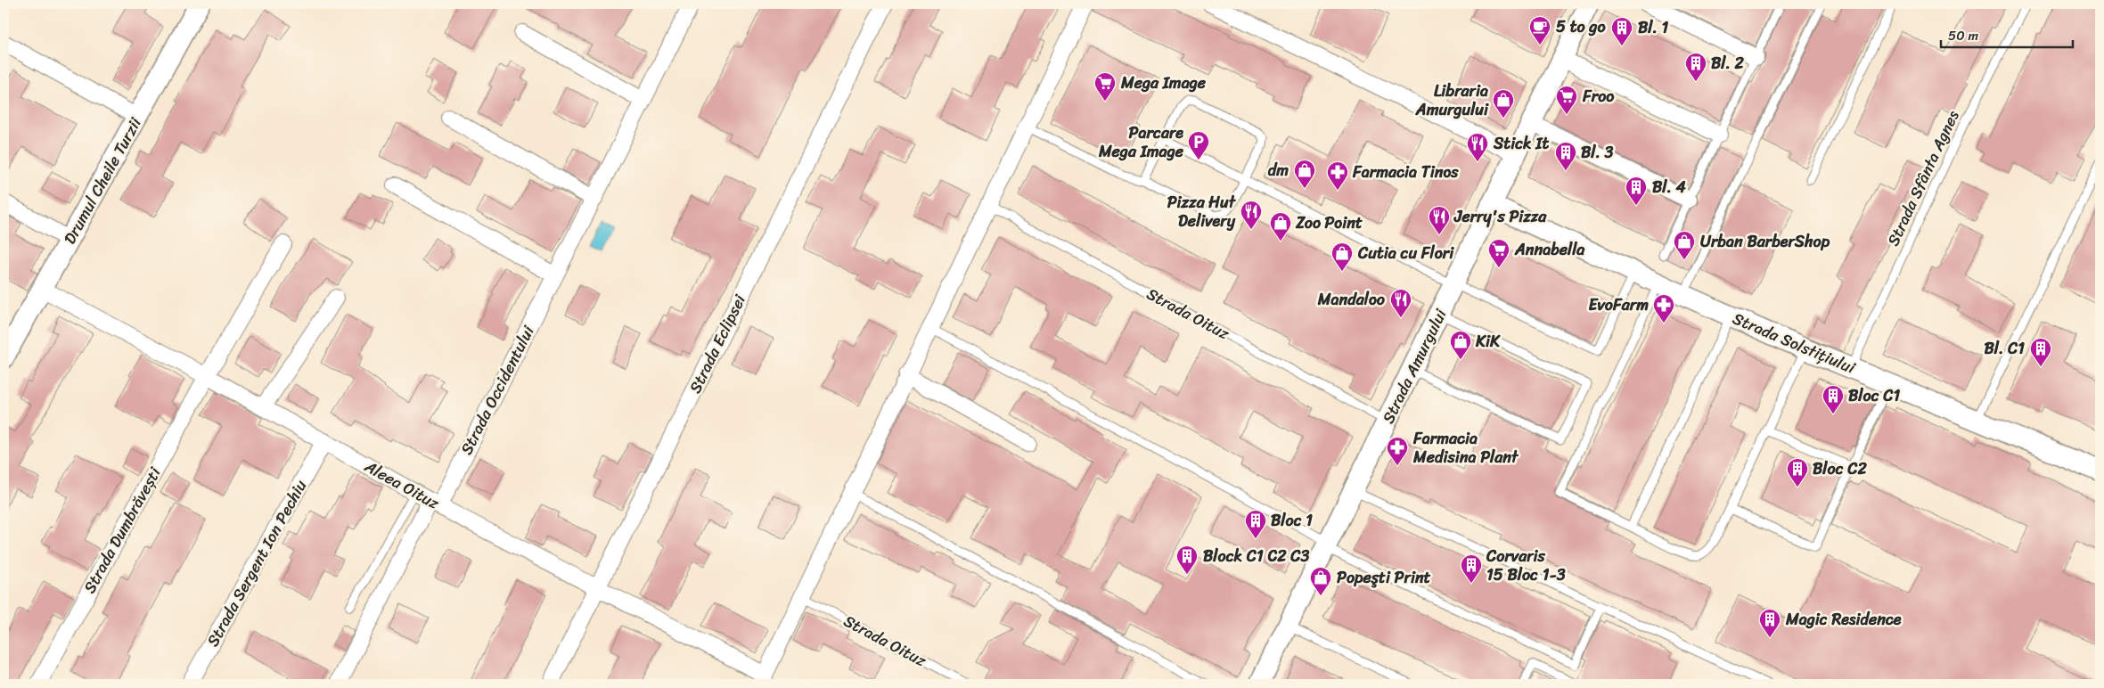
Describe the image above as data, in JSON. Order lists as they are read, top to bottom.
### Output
{
  "streets": {
    "street": [
      "Drumul Cheile Turzii",
      "Strada Solstițiului",
      "Strada Eclipsei",
      "Strada Amurgului",
      "Strada Occidentului",
      "Aleea Oituz",
      "Strada Dumbrăvești",
      "Strada Sergent Ion Pechiu"
    ],
    "lane": ["Strada Sfânta Agnes", "Strada Oituz"]
  },
  "crossings": [
    ["Strada Sfânta Agnes", "Strada Solstițiului"],
    ["Drumul Cheile Turzii", "Aleea Oituz"],
    ["Strada Oituz", "Strada Amurgului"],
    ["Strada Solstițiului", "Strada Amurgului"],
    ["Strada Eclipsei", "Aleea Oituz"],
    ["Strada Occidentului", "Aleea Oituz"],
    ["Aleea Oituz", "Strada Dumbrăvești"],
    ["Aleea Oituz", "Strada Sergent Ion Pechiu"]
  ],
  "places": {
    "cafe": ["5 to go"],
    "building": [
      "Bl. 1",
      "Bl. 2",
      "Bl. 3",
      "Bl. 4",
      "Bl. C1",
      "Bloc C1",
      "Bloc C2",
      "Bloc 1",
      "Block C1 C2 C3",
      "Corvaris 15 Bloc 1-3",
      "Magic Residence"
    ],
    "supermarket": ["Mega Image", "Froo", "Annabella"],
    "shop": [
      "Libraria Amurgului",
      "dm",
      "Zoo Point",
      "Urban BarberShop",
      "Cutia cu Flori",
      "KiK",
      "Popeşti Print"
    ],
    "parking": ["Parcare Mega Image"],
    "restaurant": [
      "Stick It",
      "Pizza Hut Delivery",
      "Jerry's Pizza",
      "Mandaloo"
    ],
    "pharmacy": ["Farmacia Tinos", "EvoFarm", "Farmacia Medisina Plant"]
  },
  "scale_bar": "50 m"
}
